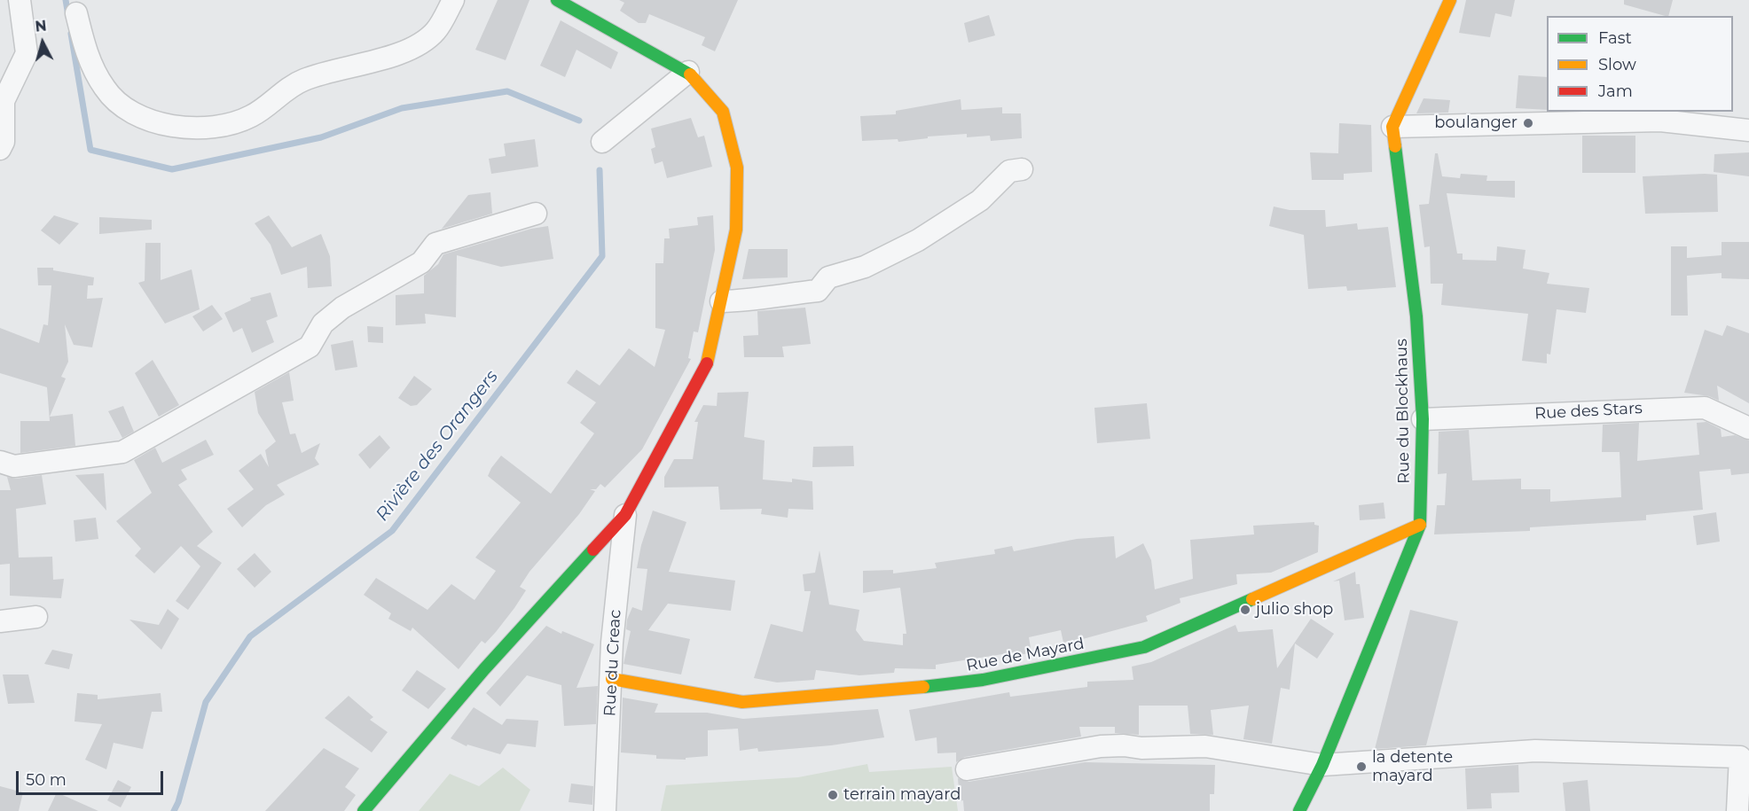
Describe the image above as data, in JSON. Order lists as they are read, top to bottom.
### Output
{
  "streets": {
    "street": [
      "Rue du Blockhaus",
      "Rue des Stars",
      "Rue de Mayard",
      "Rue du Creac"
    ]
  },
  "crossings": [
    ["Rue du Blockhaus", "Rue des Stars"],
    ["Rue du Blockhaus", "Rue de Mayard"],
    ["Rue de Mayard", "Rue du Creac"]
  ],
  "water": ["Rivière des Orangers"],
  "places": [
    "boulanger",
    "julio shop",
    "la detente mayard",
    "terrain mayard"
  ],
  "legend": ["Fast", "Slow", "Jam"],
  "scale_bar": "50 m",
  "north": "top"
}
